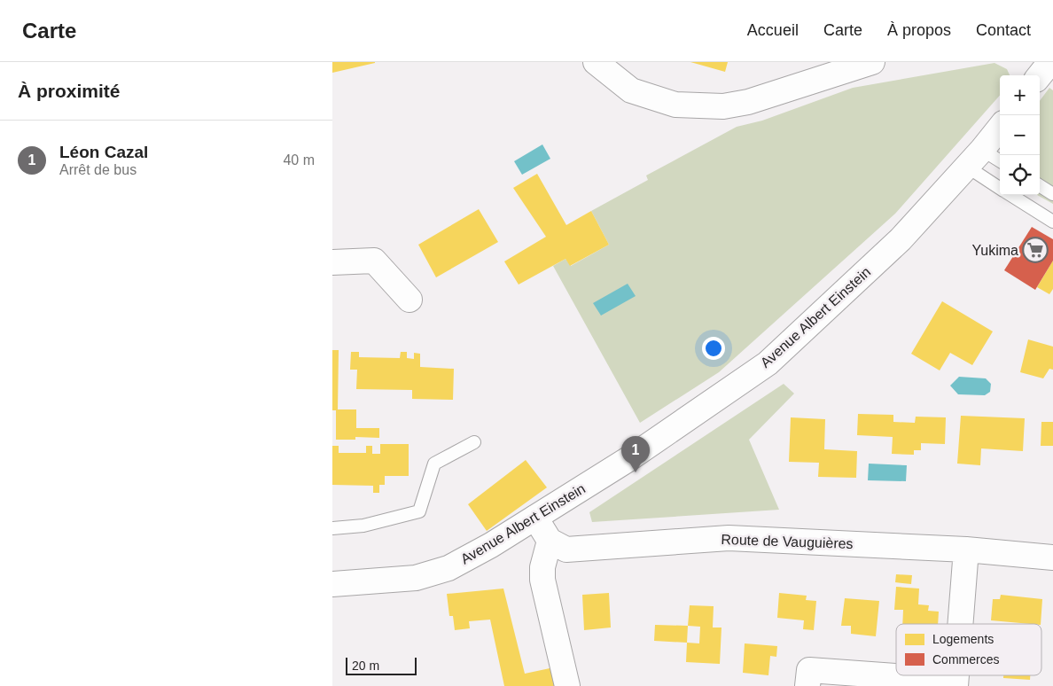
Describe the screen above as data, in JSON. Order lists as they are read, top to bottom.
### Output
{
  "streets": {
    "street": ["Avenue Albert Einstein", "Route de Vauguières"]
  },
  "places": {
    "supermarket": ["Yukima"]
  },
  "legend": ["Logements", "Commerces"],
  "scale_bar": "20 m",
  "page": {
    "header": "Carte",
    "nav": [
      "Accueil",
      "Carte",
      "À propos",
      "Contact"
    ],
    "heading": "À proximité",
    "map_buttons": ["+", "−"],
    "list": [
      {
        "mark": "1",
        "name": "Léon Cazal",
        "note": "Arrêt de bus",
        "value": "40 m"
      }
    ],
    "pins": "1",
    "scale": "20 m"
  }
}
